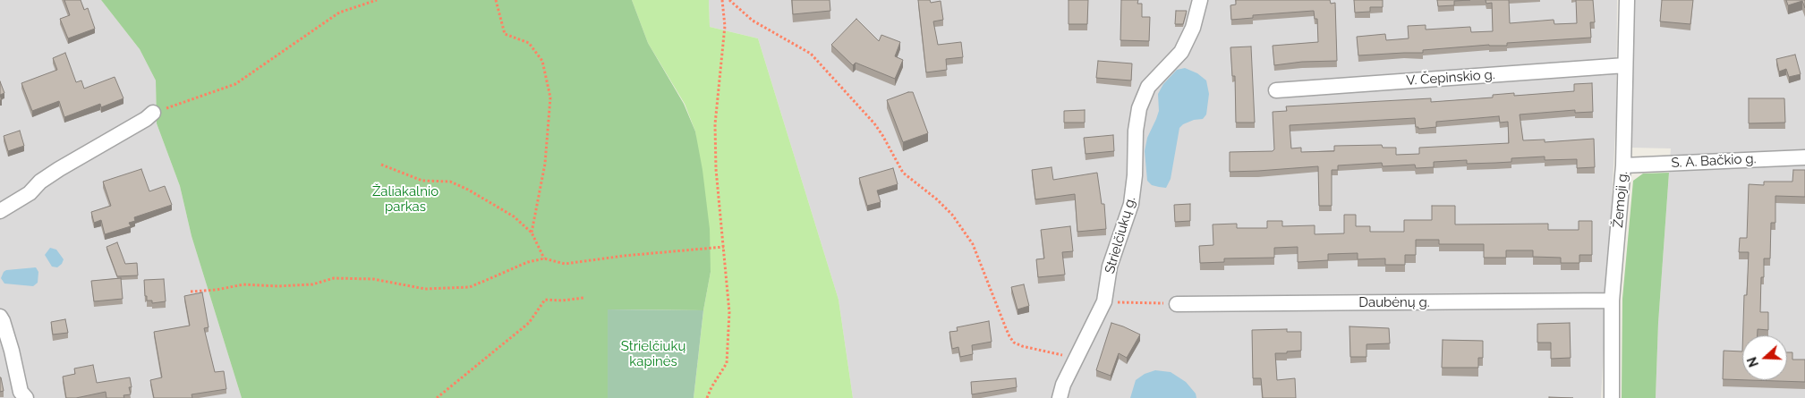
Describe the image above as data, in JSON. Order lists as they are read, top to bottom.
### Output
{
  "streets": {
    "street": [
      "V. Čepinskio g.",
      "S. A. Bačkio g.",
      "Žemoji g.",
      "Strielčiukų g.",
      "Daubėnų g."
    ]
  },
  "crossings": [
    ["V. Čepinskio g.", "Žemoji g."],
    ["S. A. Bačkio g.", "Žemoji g."],
    ["Žemoji g.", "Daubėnų g."]
  ],
  "parks": ["Žaliakalnio parkas", "Strielčiukų kapinės"],
  "north": "left"
}
